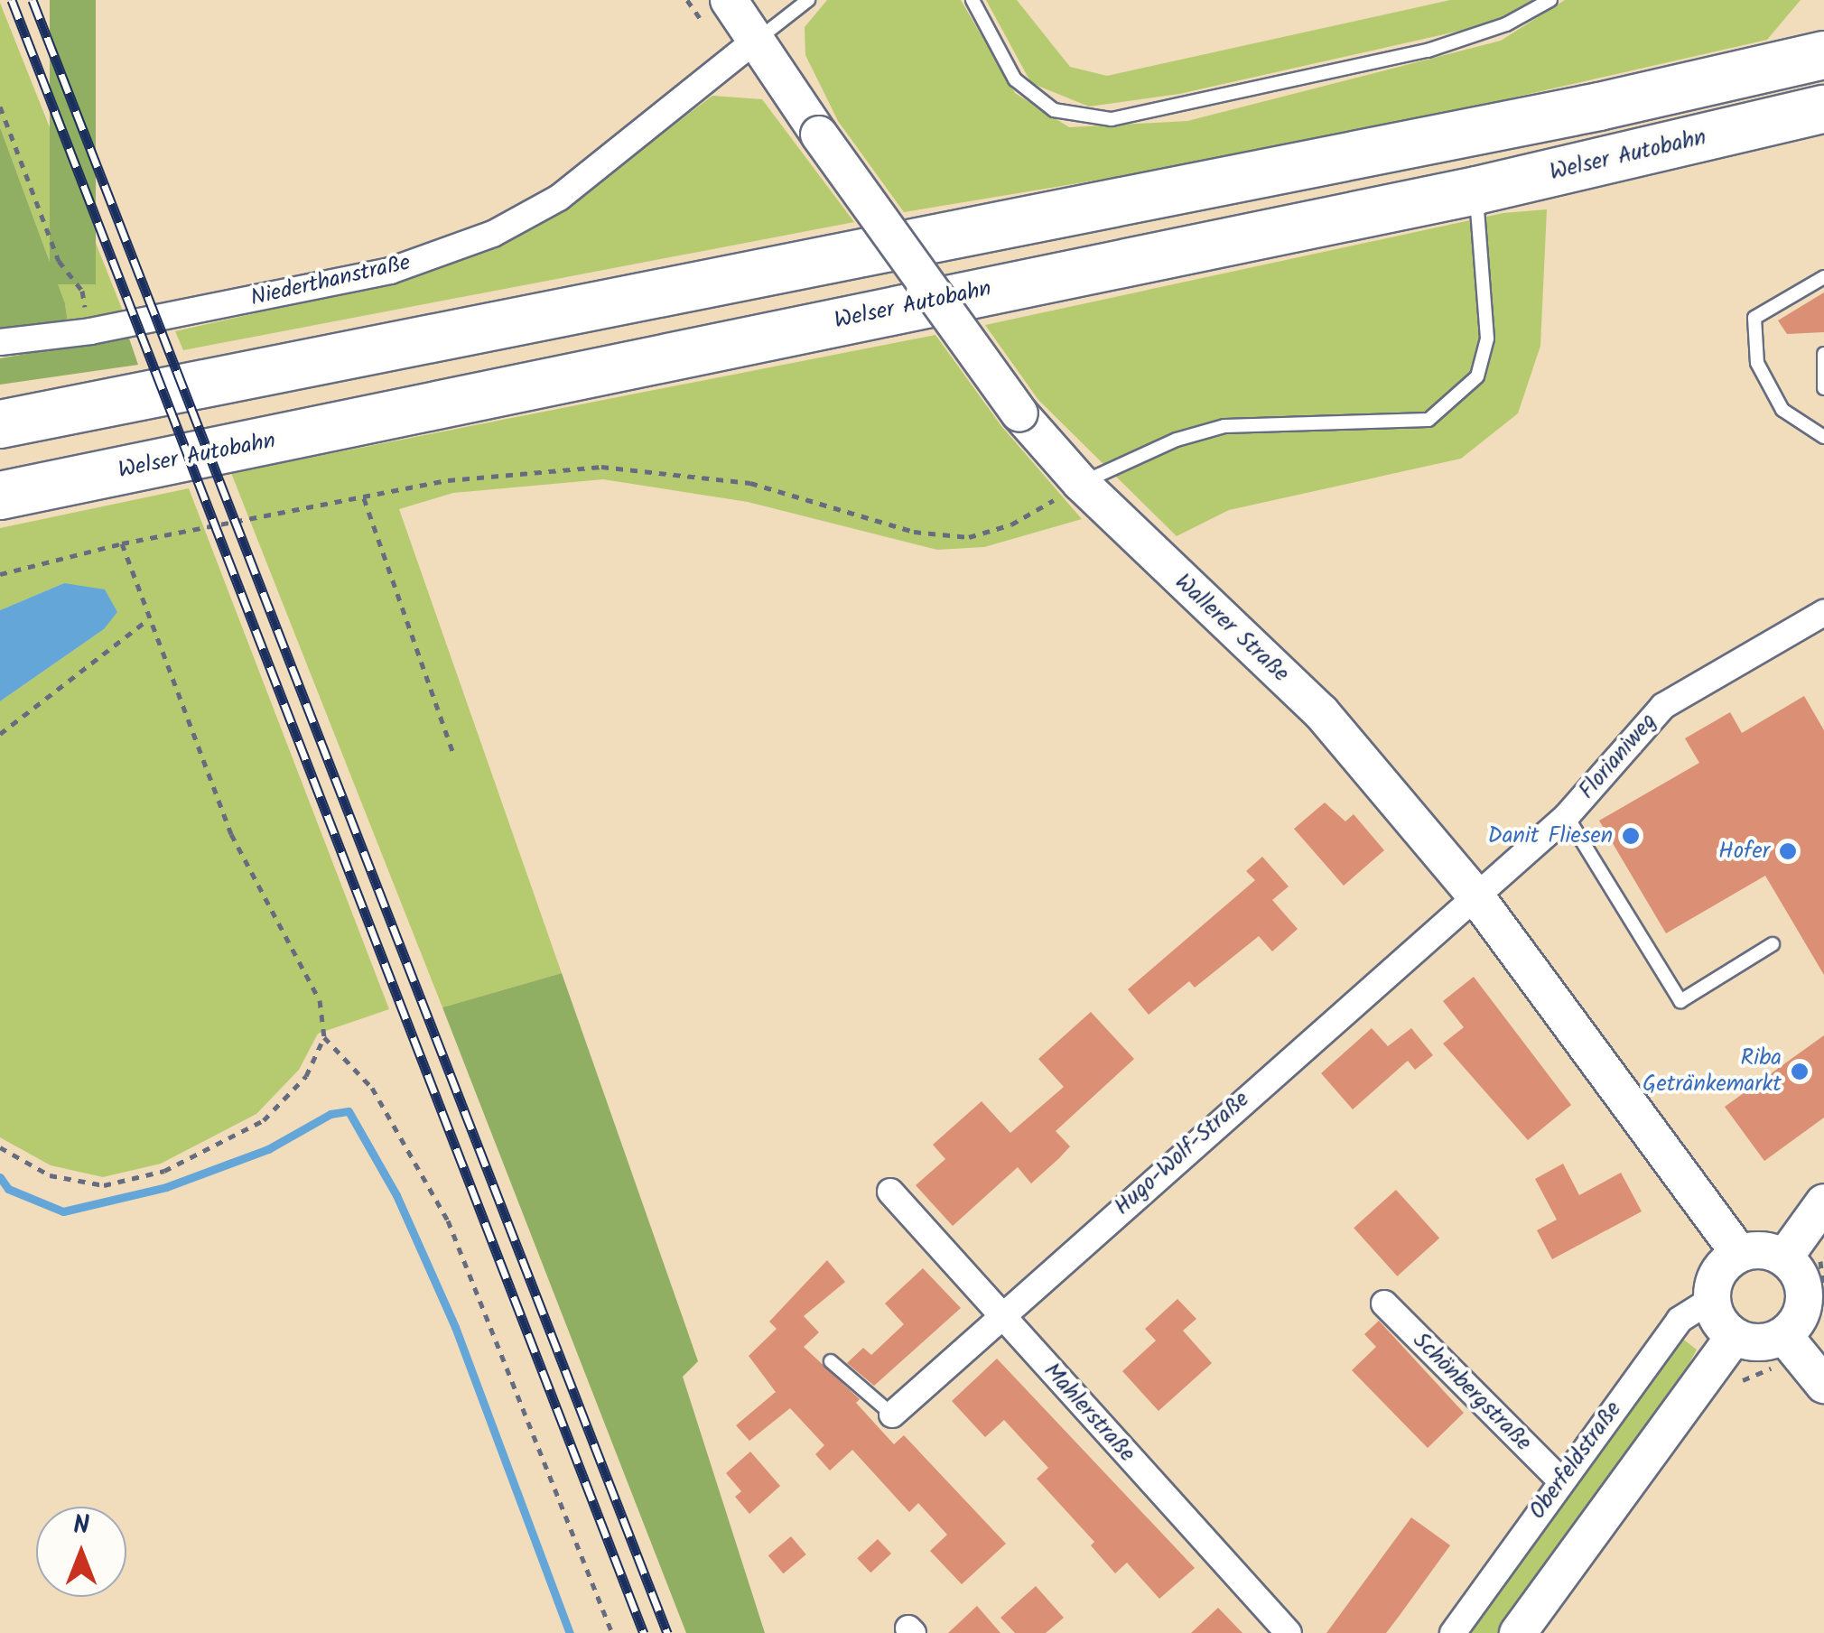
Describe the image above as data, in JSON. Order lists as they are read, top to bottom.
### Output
{
  "streets": {
    "highway": ["Welser Autobahn"],
    "street": [
      "Niederthanstraße",
      "Wallerer Straße",
      "Florianiweg",
      "Hugo-Wolf-Straße",
      "Schönbergstraße",
      "Mahlerstraße",
      "Oberfeldstraße"
    ]
  },
  "crossings": [
    ["Niederthanstraße", "Wallerer Straße"],
    ["Wallerer Straße", "Florianiweg"],
    ["Wallerer Straße", "Hugo-Wolf-Straße"],
    ["Wallerer Straße", "Oberfeldstraße"],
    ["Florianiweg", "Hugo-Wolf-Straße"],
    ["Hugo-Wolf-Straße", "Mahlerstraße"],
    ["Schönbergstraße", "Oberfeldstraße"]
  ],
  "places": ["Danit Fliesen", "Hofer", "Riba Getränkemarkt"],
  "north": "top"
}
